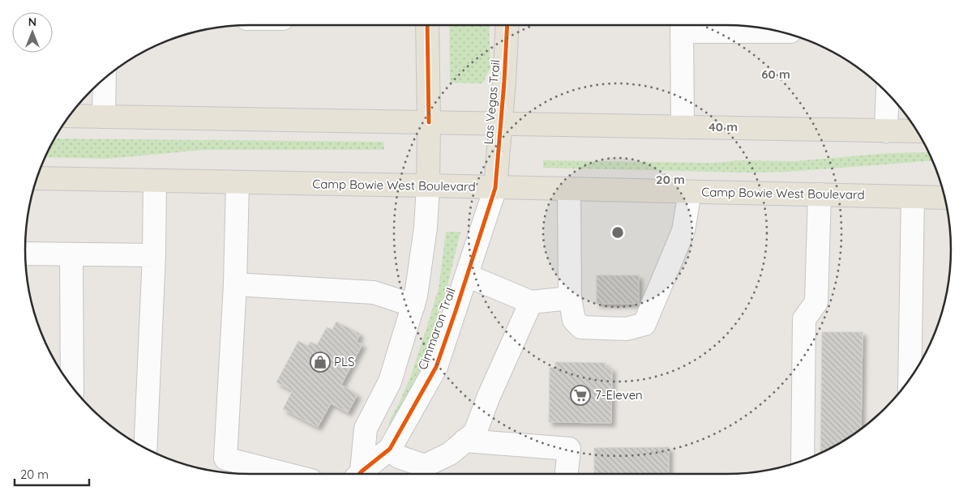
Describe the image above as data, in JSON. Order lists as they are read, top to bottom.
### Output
{
  "streets": {
    "main road": ["Las Vegas Trail", "Camp Bowie West Boulevard"],
    "street": ["Cimmaron Trail"]
  },
  "crossings": [
    ["Las Vegas Trail", "Camp Bowie West Boulevard"],
    ["Las Vegas Trail", "Cimmaron Trail"],
    ["Camp Bowie West Boulevard", "Cimmaron Trail"]
  ],
  "places": {
    "shop": ["PLS"],
    "supermarket": ["7-Eleven"]
  },
  "scale_bar": "20 m",
  "north": "top",
  "rings": ["60 m", "40 m", "20 m"]
}
